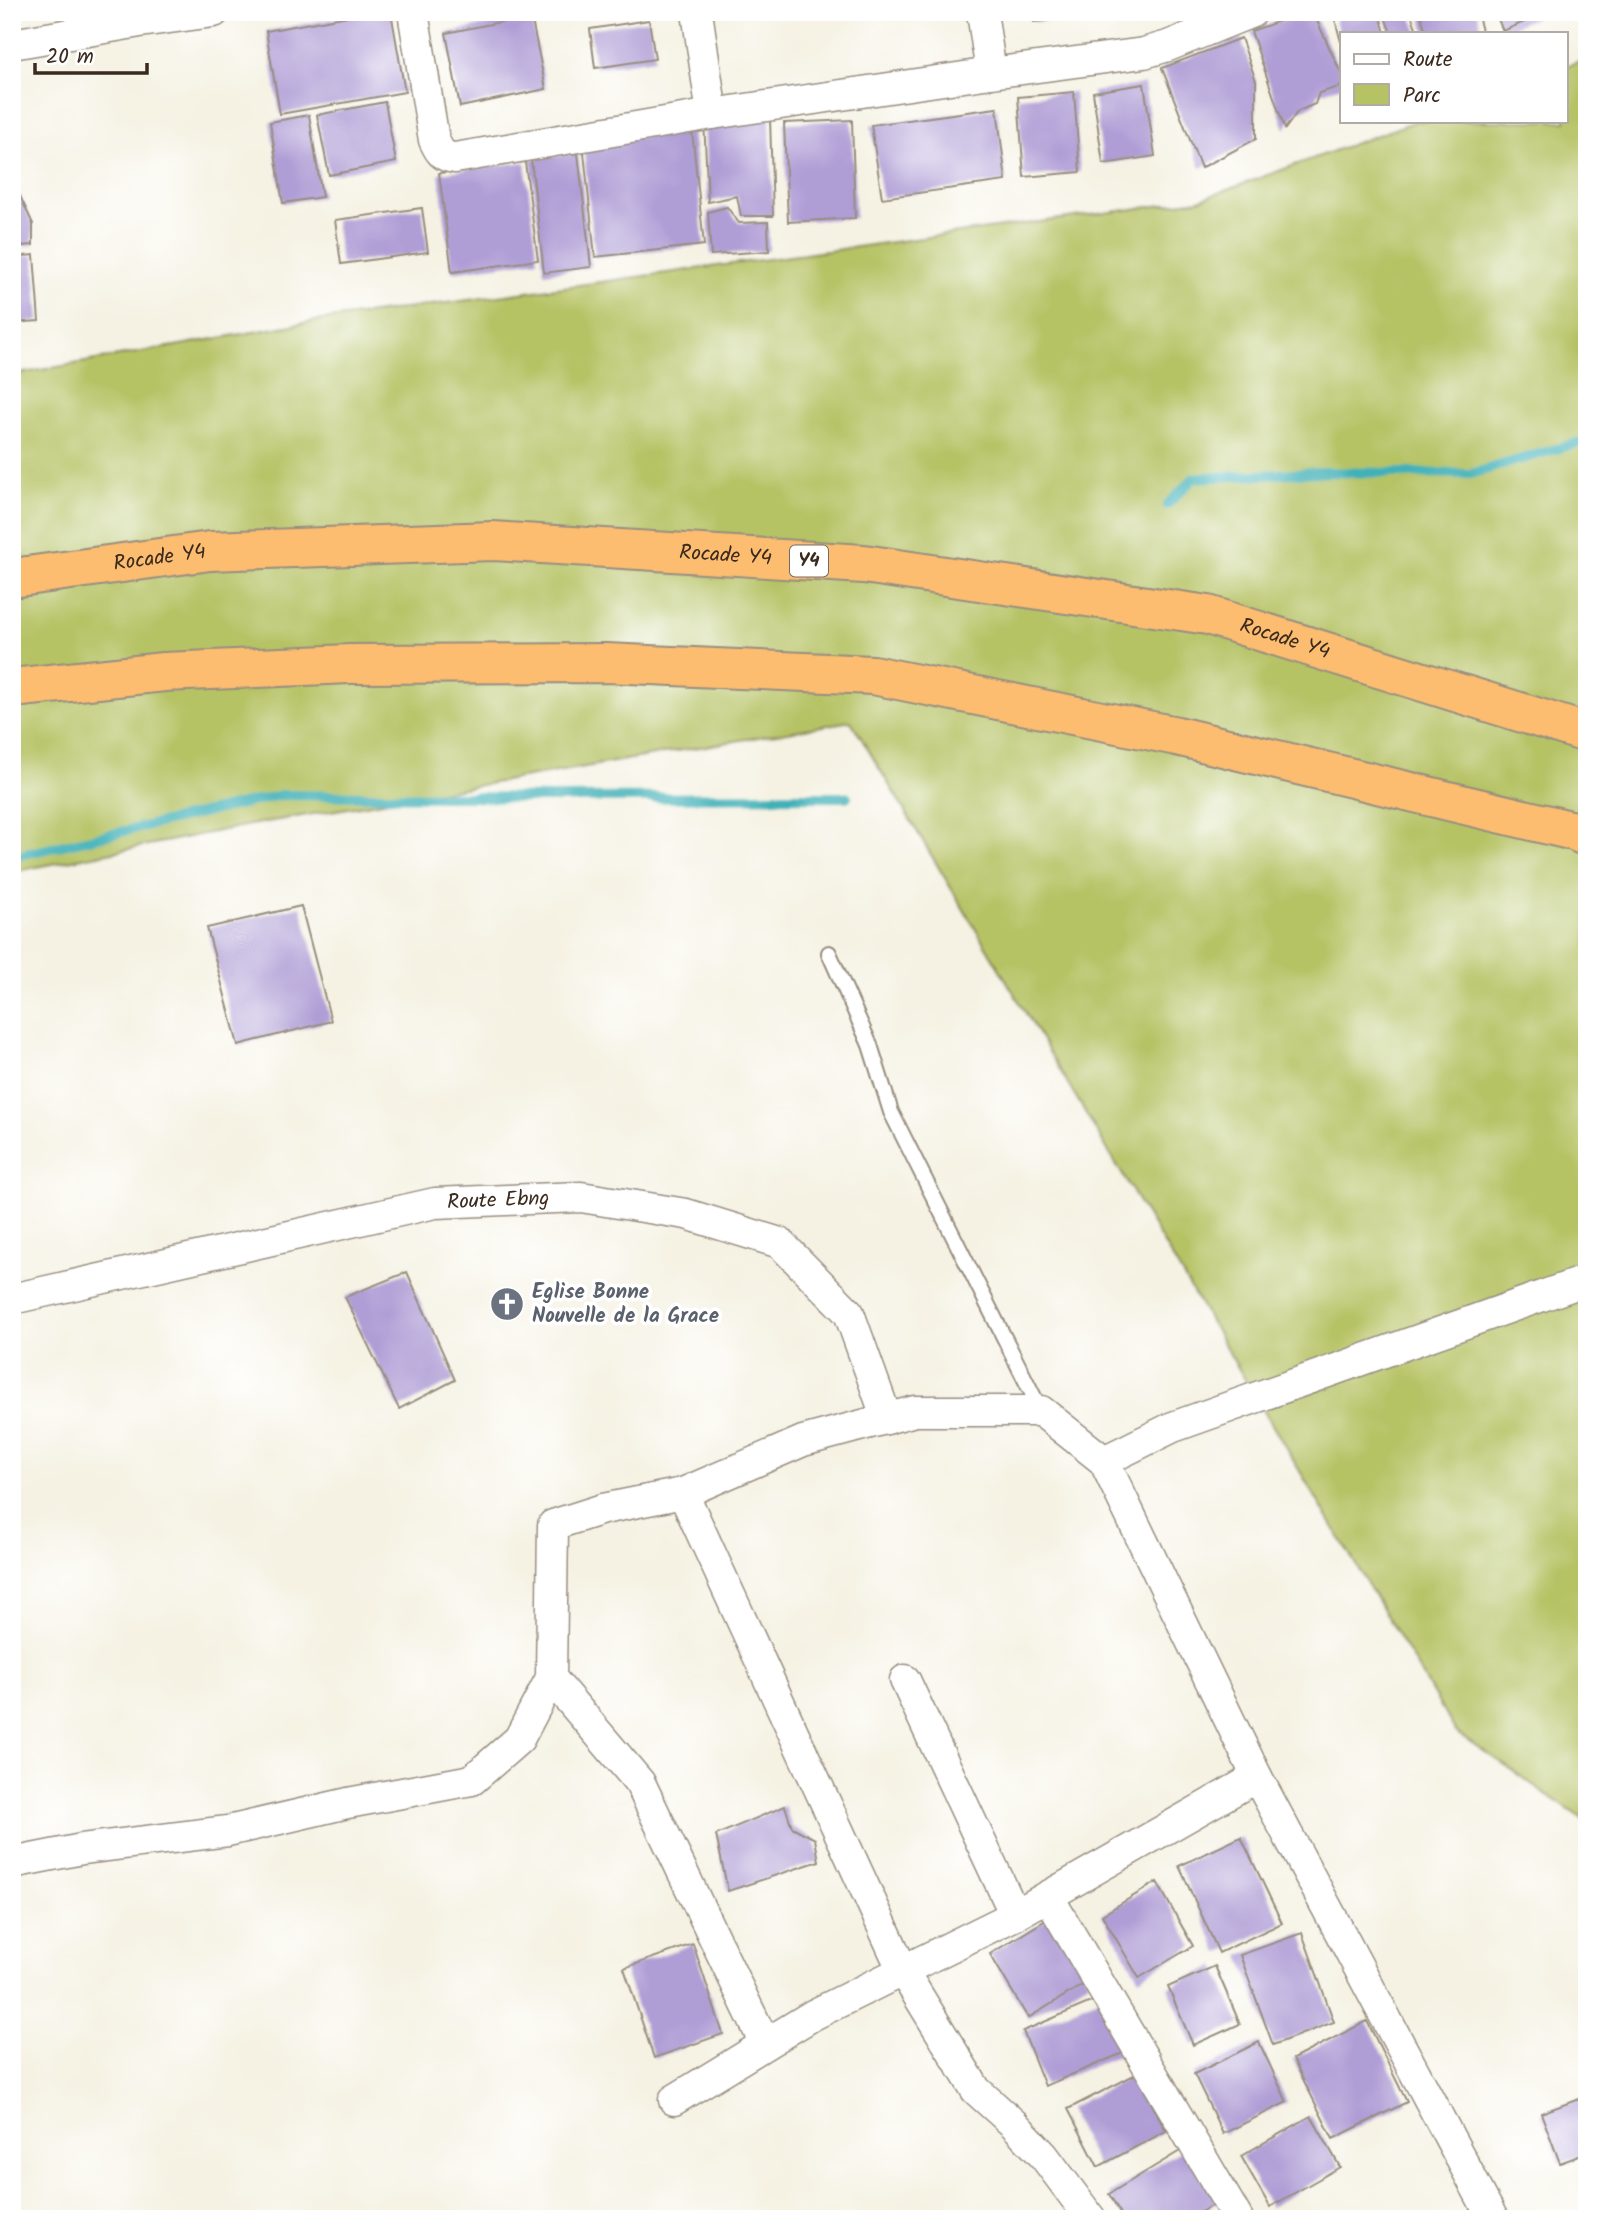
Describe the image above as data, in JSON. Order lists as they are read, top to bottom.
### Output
{
  "streets": {
    "highway": ["Rocade Y4", "Y4"],
    "street": ["Route Ebng"]
  },
  "places": {
    "church": ["Eglise Bonne Nouvelle de la Grace"]
  },
  "legend": ["Route", "Parc"],
  "scale_bar": "20 m"
}
